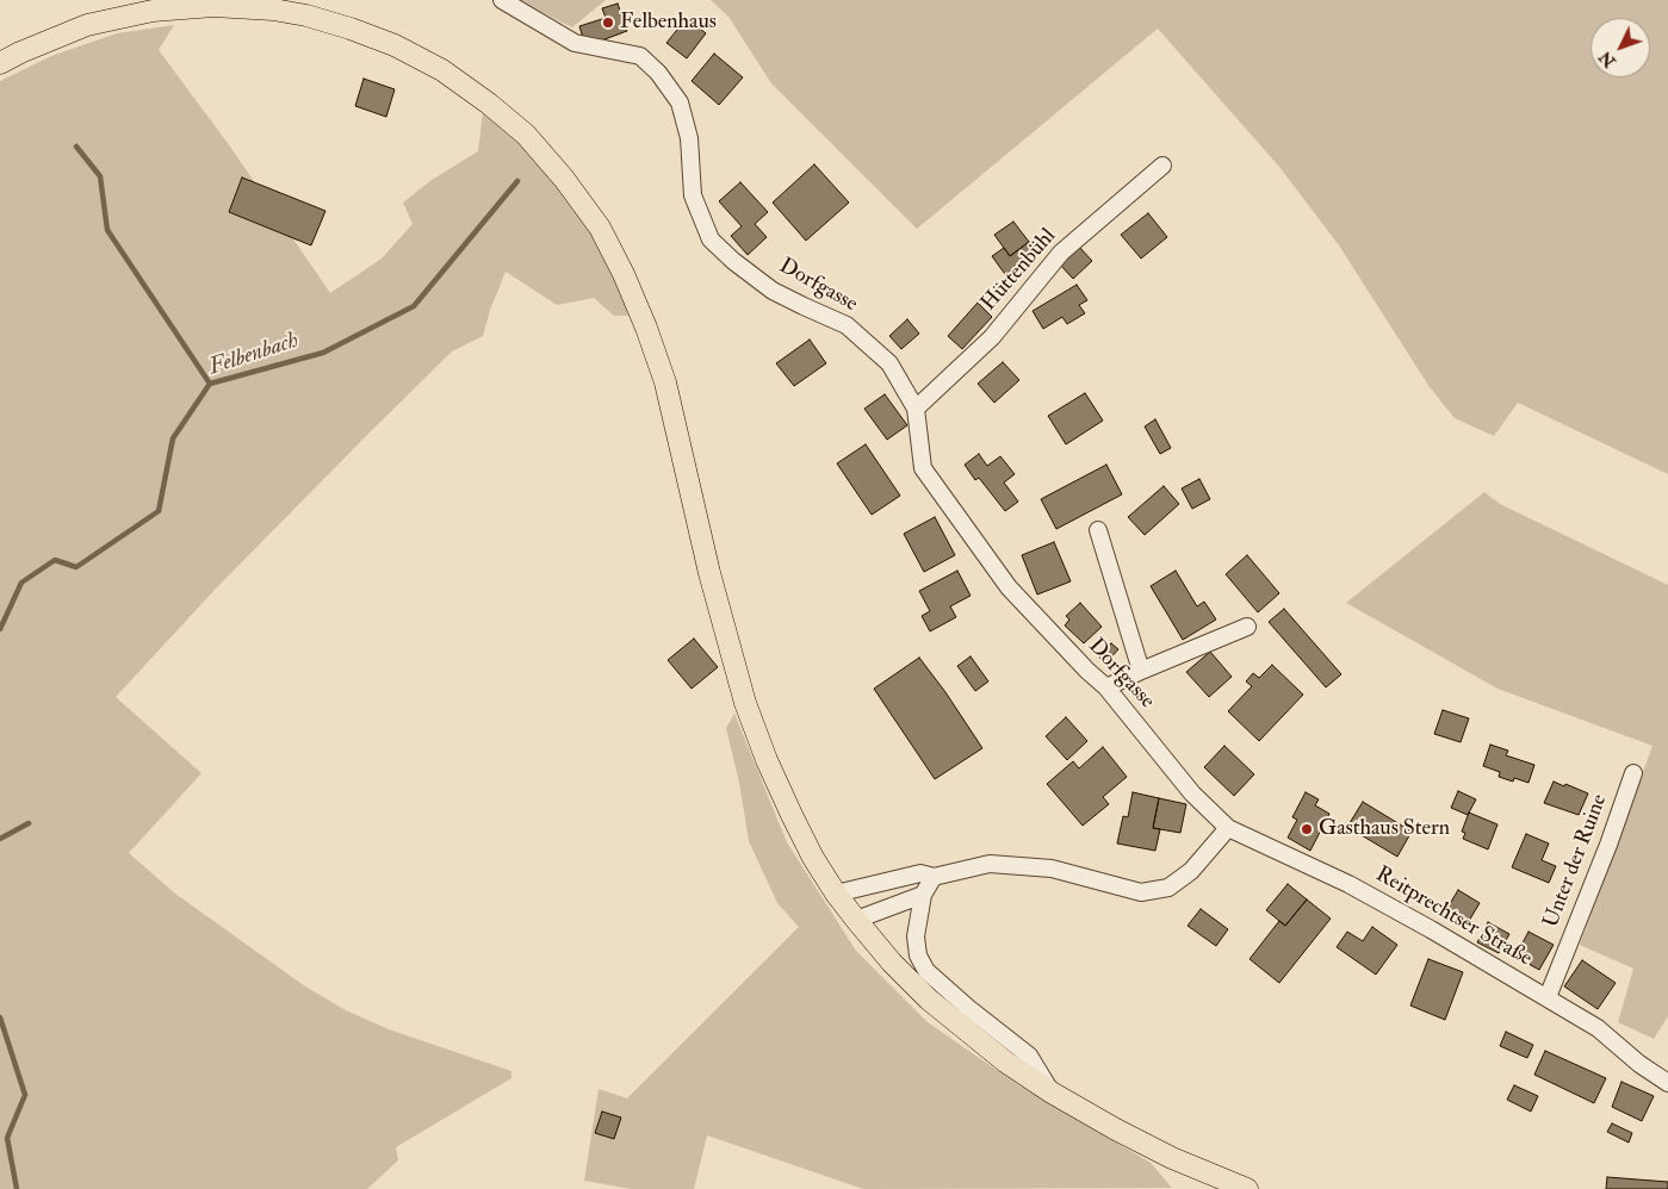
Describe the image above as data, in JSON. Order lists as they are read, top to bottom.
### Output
{
  "streets": {
    "street": [
      "Hüttenbühl",
      "Dorfgasse",
      "Unter der Ruine",
      "Reitprechtser Straße"
    ]
  },
  "crossings": [
    ["Hüttenbühl", "Dorfgasse"],
    ["Dorfgasse", "Reitprechtser Straße"],
    ["Unter der Ruine", "Reitprechtser Straße"]
  ],
  "water": ["Felbenbach"],
  "places": ["Felbenhaus", "Gasthaus Stern"],
  "north": "bottom left"
}
